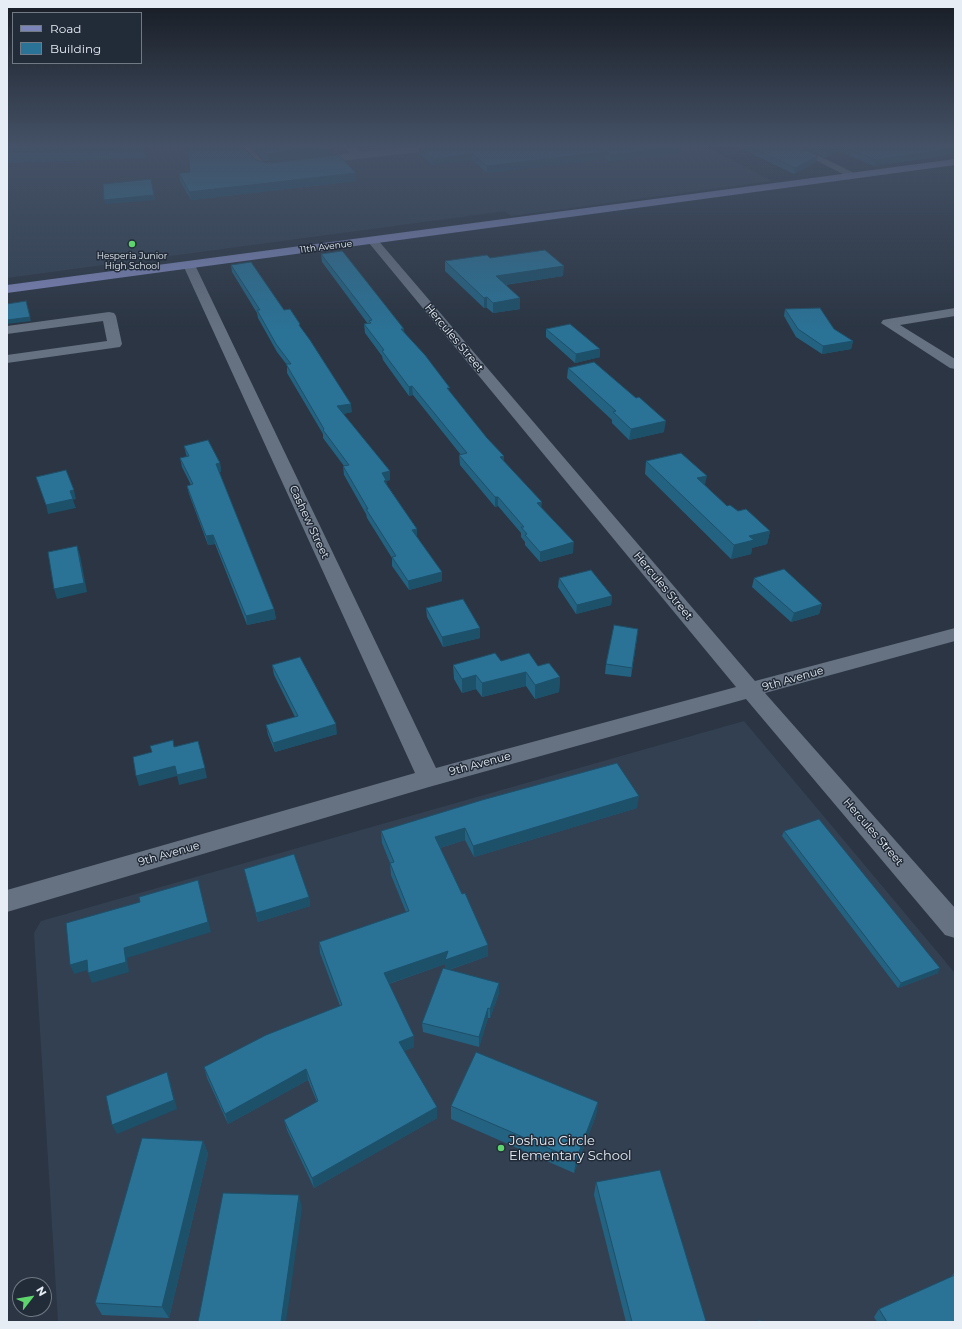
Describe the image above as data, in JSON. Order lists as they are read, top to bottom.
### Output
{
  "streets": {
    "main road": ["11th Avenue"],
    "street": ["Hercules Street", "Cashew Street", "9th Avenue"]
  },
  "crossings": [
    ["11th Avenue", "Hercules Street"],
    ["11th Avenue", "Cashew Street"],
    ["Hercules Street", "9th Avenue"],
    ["Cashew Street", "9th Avenue"]
  ],
  "places": ["Hesperia Junior High School", "Joshua Circle Elementary School"],
  "legend": ["Road", "Building"],
  "north": "top right"
}
